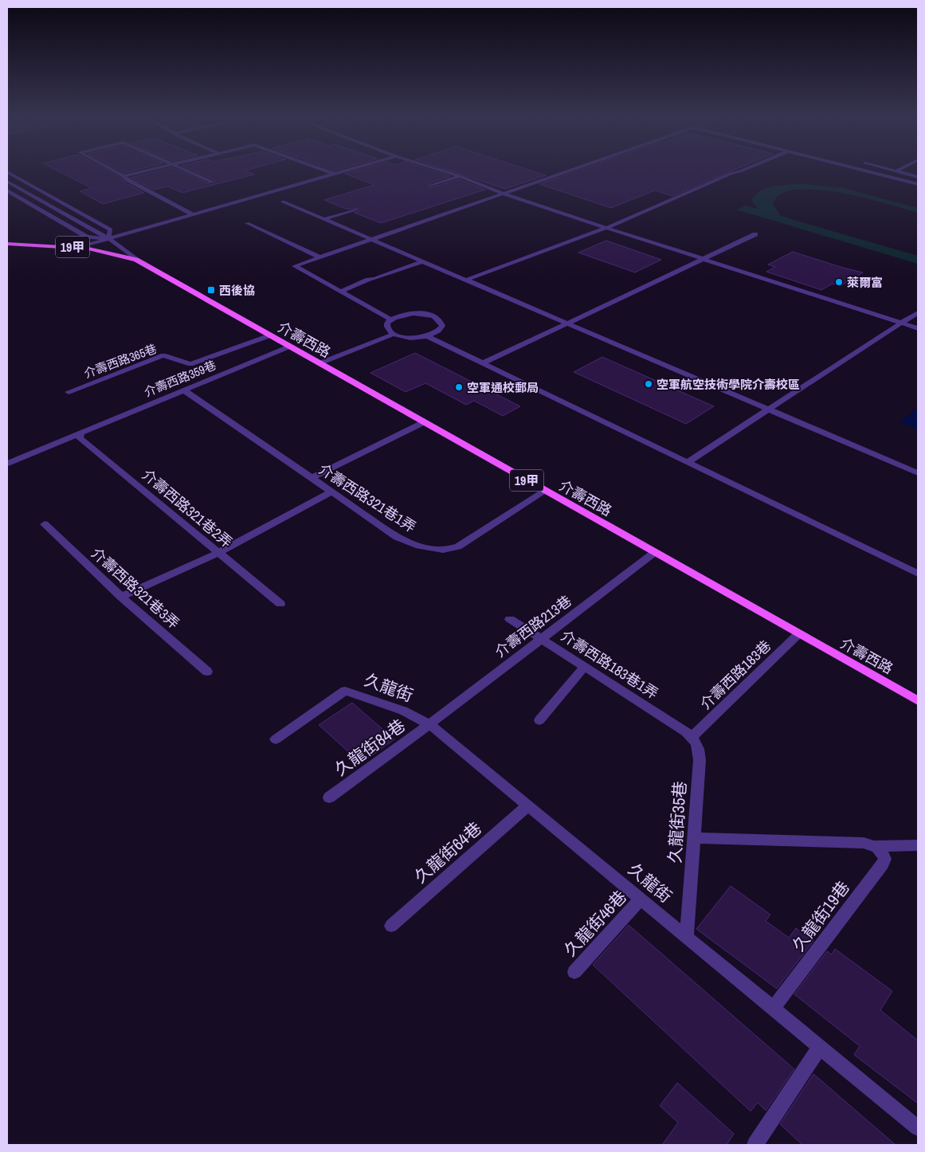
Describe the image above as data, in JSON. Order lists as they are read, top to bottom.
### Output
{
  "streets": {
    "main road": ["19甲", "介壽西路"],
    "street": [
      "介壽西路365巷",
      "介壽西路359巷",
      "介壽西路321巷1弄",
      "介壽西路321巷2弄",
      "介壽西路321巷3弄",
      "介壽西路213巷",
      "介壽西路183巷1弄",
      "介壽西路183巷",
      "久龍街",
      "久龍街84巷",
      "久龍街35巷",
      "久龍街64巷",
      "久龍街19巷",
      "久龍街46巷"
    ]
  },
  "crossings": [
    ["介壽西路", "介壽西路365巷"],
    ["介壽西路", "介壽西路359巷"],
    ["介壽西路", "介壽西路321巷1弄"],
    ["介壽西路", "介壽西路213巷"],
    ["介壽西路", "介壽西路183巷"],
    ["介壽西路359巷", "介壽西路321巷1弄"],
    ["介壽西路359巷", "介壽西路321巷2弄"],
    ["介壽西路213巷", "介壽西路183巷1弄"],
    ["介壽西路213巷", "久龍街"],
    ["介壽西路213巷", "久龍街84巷"],
    ["介壽西路183巷1弄", "介壽西路183巷"],
    ["介壽西路183巷1弄", "久龍街35巷"],
    ["介壽西路183巷", "久龍街35巷"],
    ["久龍街", "久龍街84巷"],
    ["久龍街", "久龍街35巷"],
    ["久龍街", "久龍街64巷"],
    ["久龍街", "久龍街19巷"],
    ["久龍街", "久龍街46巷"]
  ],
  "places": {
    "other": ["萊爾富", "空軍航空技術學院介壽校區", "空軍通校郵局"],
    "transit": ["西後協"]
  }
}
